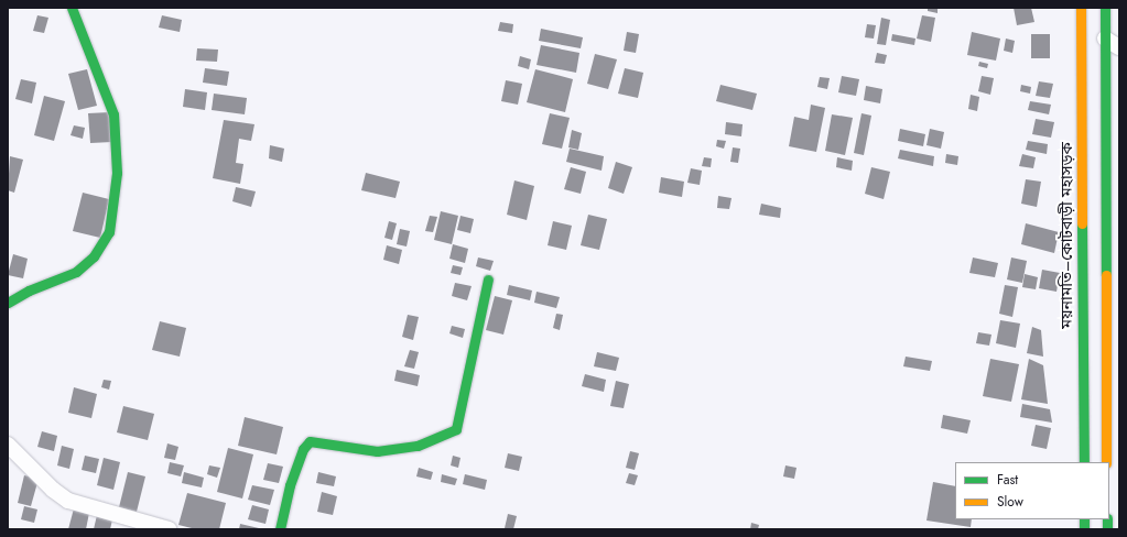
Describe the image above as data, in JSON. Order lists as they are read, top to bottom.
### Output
{
  "streets": {
    "main road": ["ময়নামতি–কোটবাড়ী মহাসড়ক"]
  },
  "legend": ["Fast", "Slow"]
}
